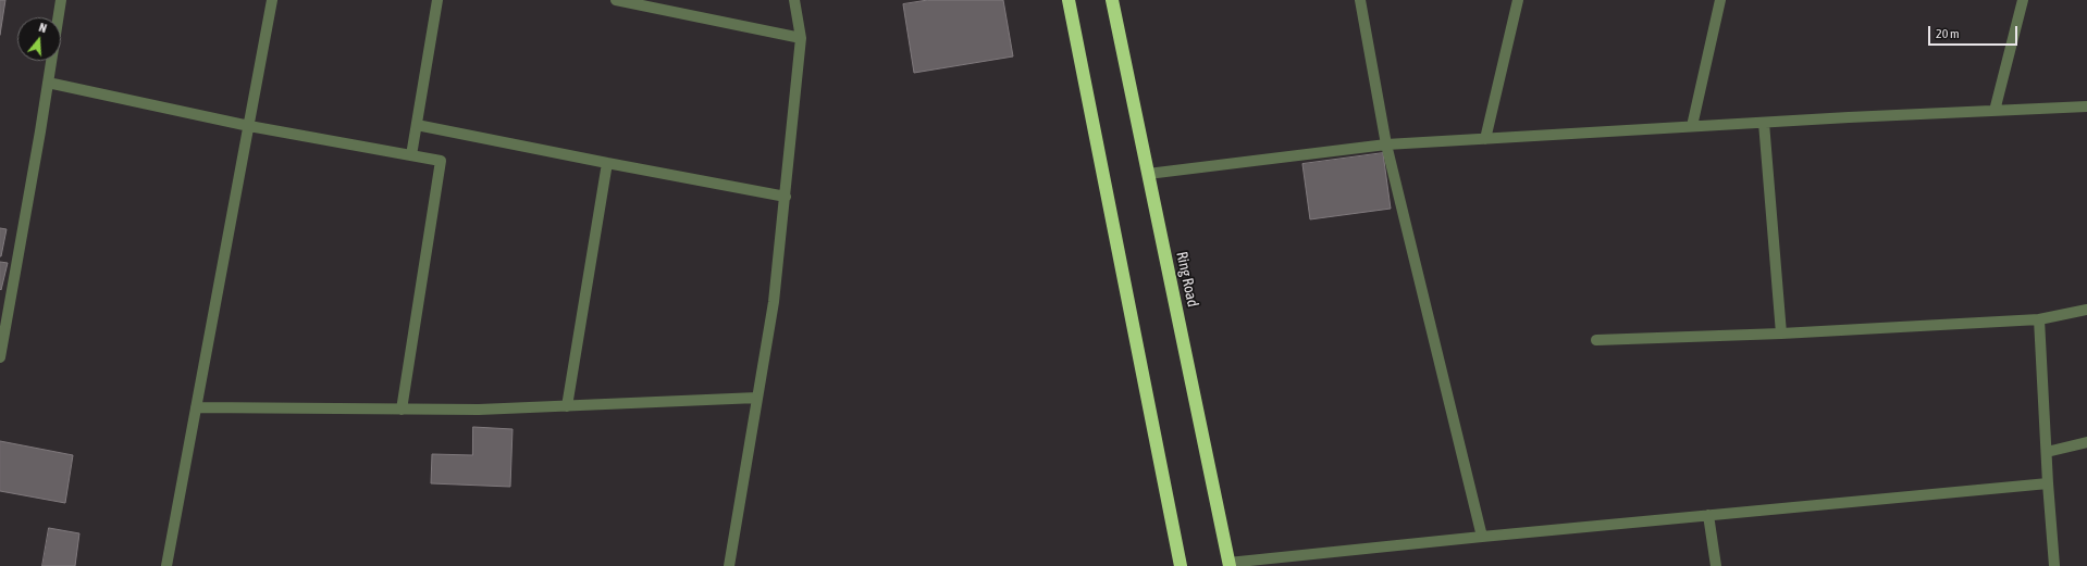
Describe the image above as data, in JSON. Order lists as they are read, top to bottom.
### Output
{
  "streets": {
    "highway": ["Ring Road"]
  },
  "scale_bar": "20 m",
  "north": "top"
}
